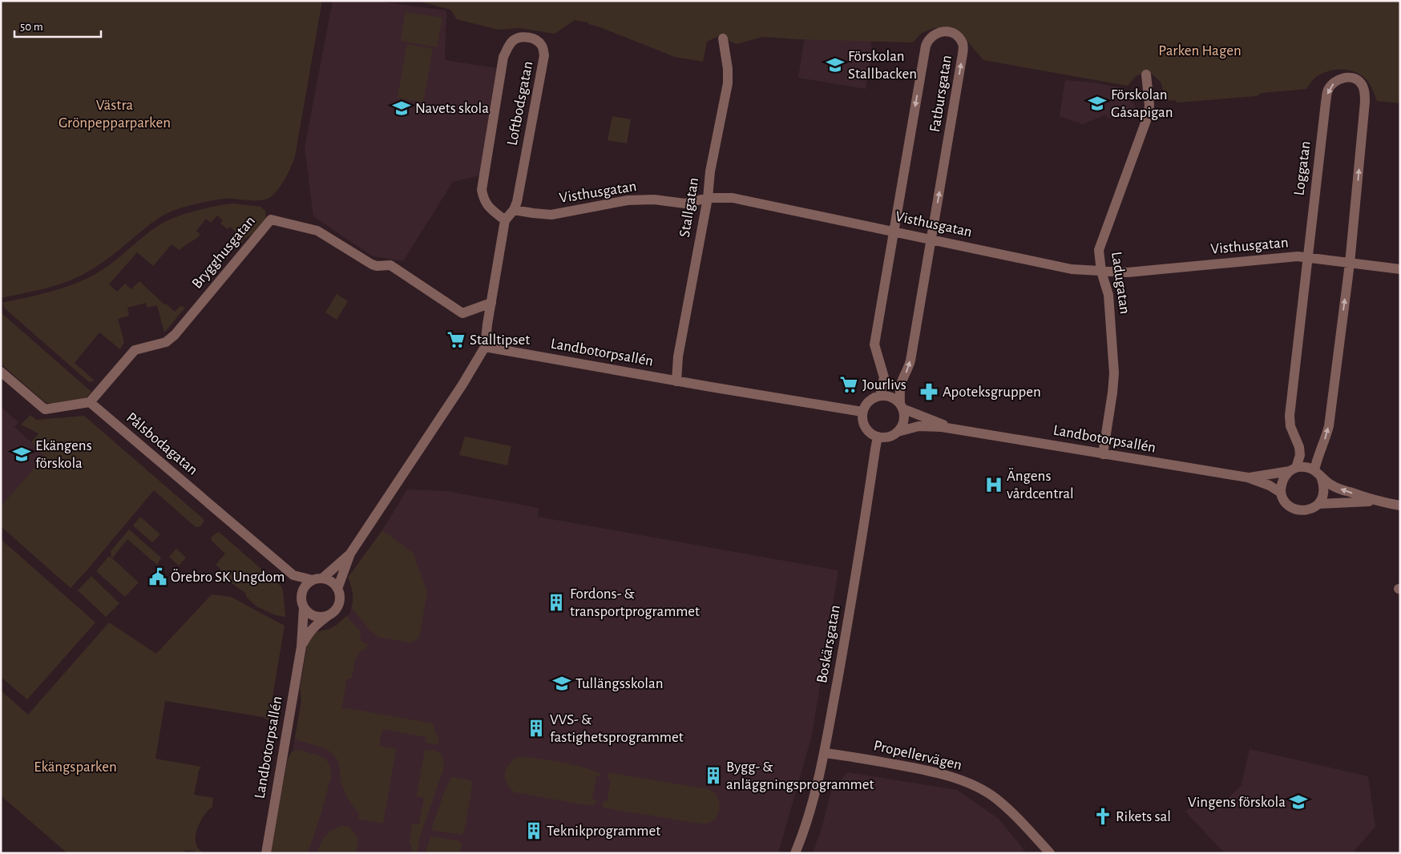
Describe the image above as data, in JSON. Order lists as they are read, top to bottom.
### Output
{
  "streets": {
    "street": [
      "Fatbursgatan",
      "Loftbodsgatan",
      "Loggatan",
      "Visthusgatan",
      "Stallgatan",
      "Brygghusgatan",
      "Ladugatan",
      "Landbotorpsallén",
      "Pålsbodagatan",
      "Boskärsgatan",
      "Propellervägen"
    ]
  },
  "crossings": [
    ["Fatbursgatan", "Visthusgatan"],
    ["Fatbursgatan", "Landbotorpsallén"],
    ["Fatbursgatan", "Boskärsgatan"],
    ["Loftbodsgatan", "Visthusgatan"],
    ["Loggatan", "Visthusgatan"],
    ["Loggatan", "Landbotorpsallén"],
    ["Visthusgatan", "Stallgatan"],
    ["Visthusgatan", "Ladugatan"],
    ["Stallgatan", "Landbotorpsallén"],
    ["Brygghusgatan", "Pålsbodagatan"],
    ["Ladugatan", "Landbotorpsallén"],
    ["Landbotorpsallén", "Pålsbodagatan"],
    ["Landbotorpsallén", "Boskärsgatan"],
    ["Boskärsgatan", "Propellervägen"]
  ],
  "parks": ["Parken Hagen", "Västra Grönpepparparken", "Ekängsparken"],
  "places": {
    "school or university": [
      "Förskolan Stallbacken",
      "Förskolan Gåsapigan",
      "Navets skola",
      "Ekängens förskola",
      "Tullängsskolan",
      "Vingens förskola"
    ],
    "supermarket": ["Stalltipset", "Jourlivs"],
    "pharmacy": ["Apoteksgruppen"],
    "hospital": ["Ängens vårdcentral"],
    "public building": ["Örebro SK Ungdom"],
    "building": [
      "Fordons- & transportprogrammet",
      "VVS- & fastighetsprogrammet",
      "Bygg- & anläggningsprogrammet",
      "Teknikprogrammet"
    ],
    "church": ["Rikets sal"]
  },
  "scale_bar": "50 m"
}
